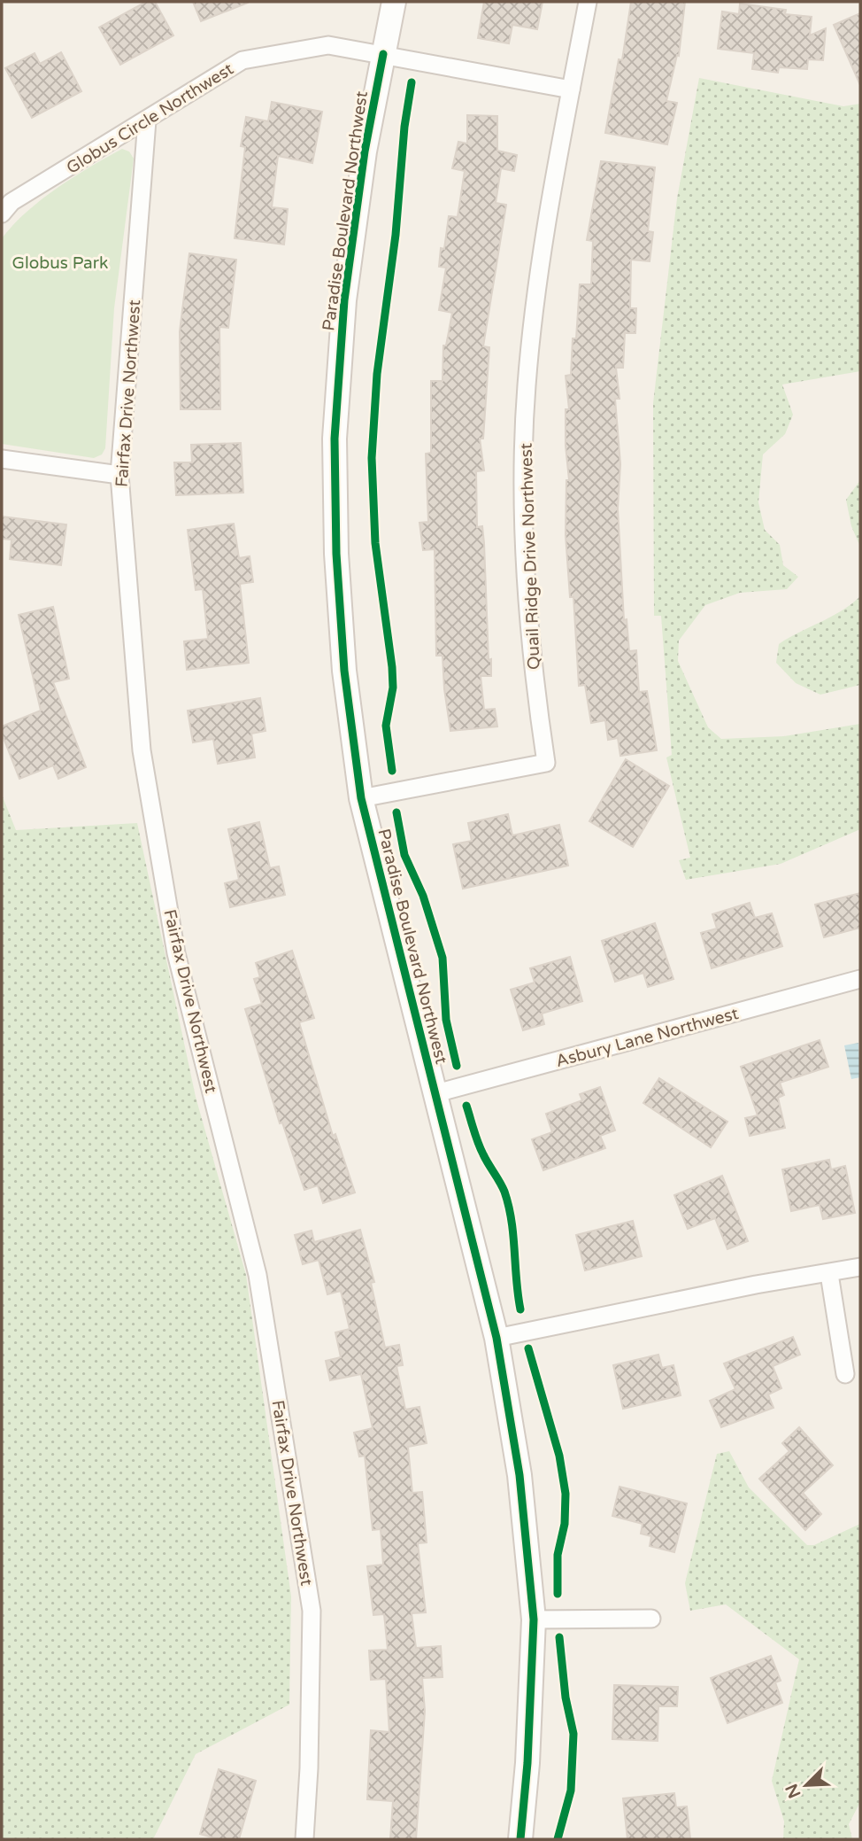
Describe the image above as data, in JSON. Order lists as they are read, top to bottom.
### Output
{
  "streets": {
    "street": [
      "Globus Circle Northwest",
      "Paradise Boulevard Northwest",
      "Fairfax Drive Northwest",
      "Quail Ridge Drive Northwest",
      "Asbury Lane Northwest"
    ]
  },
  "crossings": [
    ["Globus Circle Northwest", "Paradise Boulevard Northwest"],
    ["Globus Circle Northwest", "Fairfax Drive Northwest"],
    ["Paradise Boulevard Northwest", "Quail Ridge Drive Northwest"],
    ["Paradise Boulevard Northwest", "Asbury Lane Northwest"]
  ],
  "parks": ["Globus Park"],
  "north": "bottom left"
}
